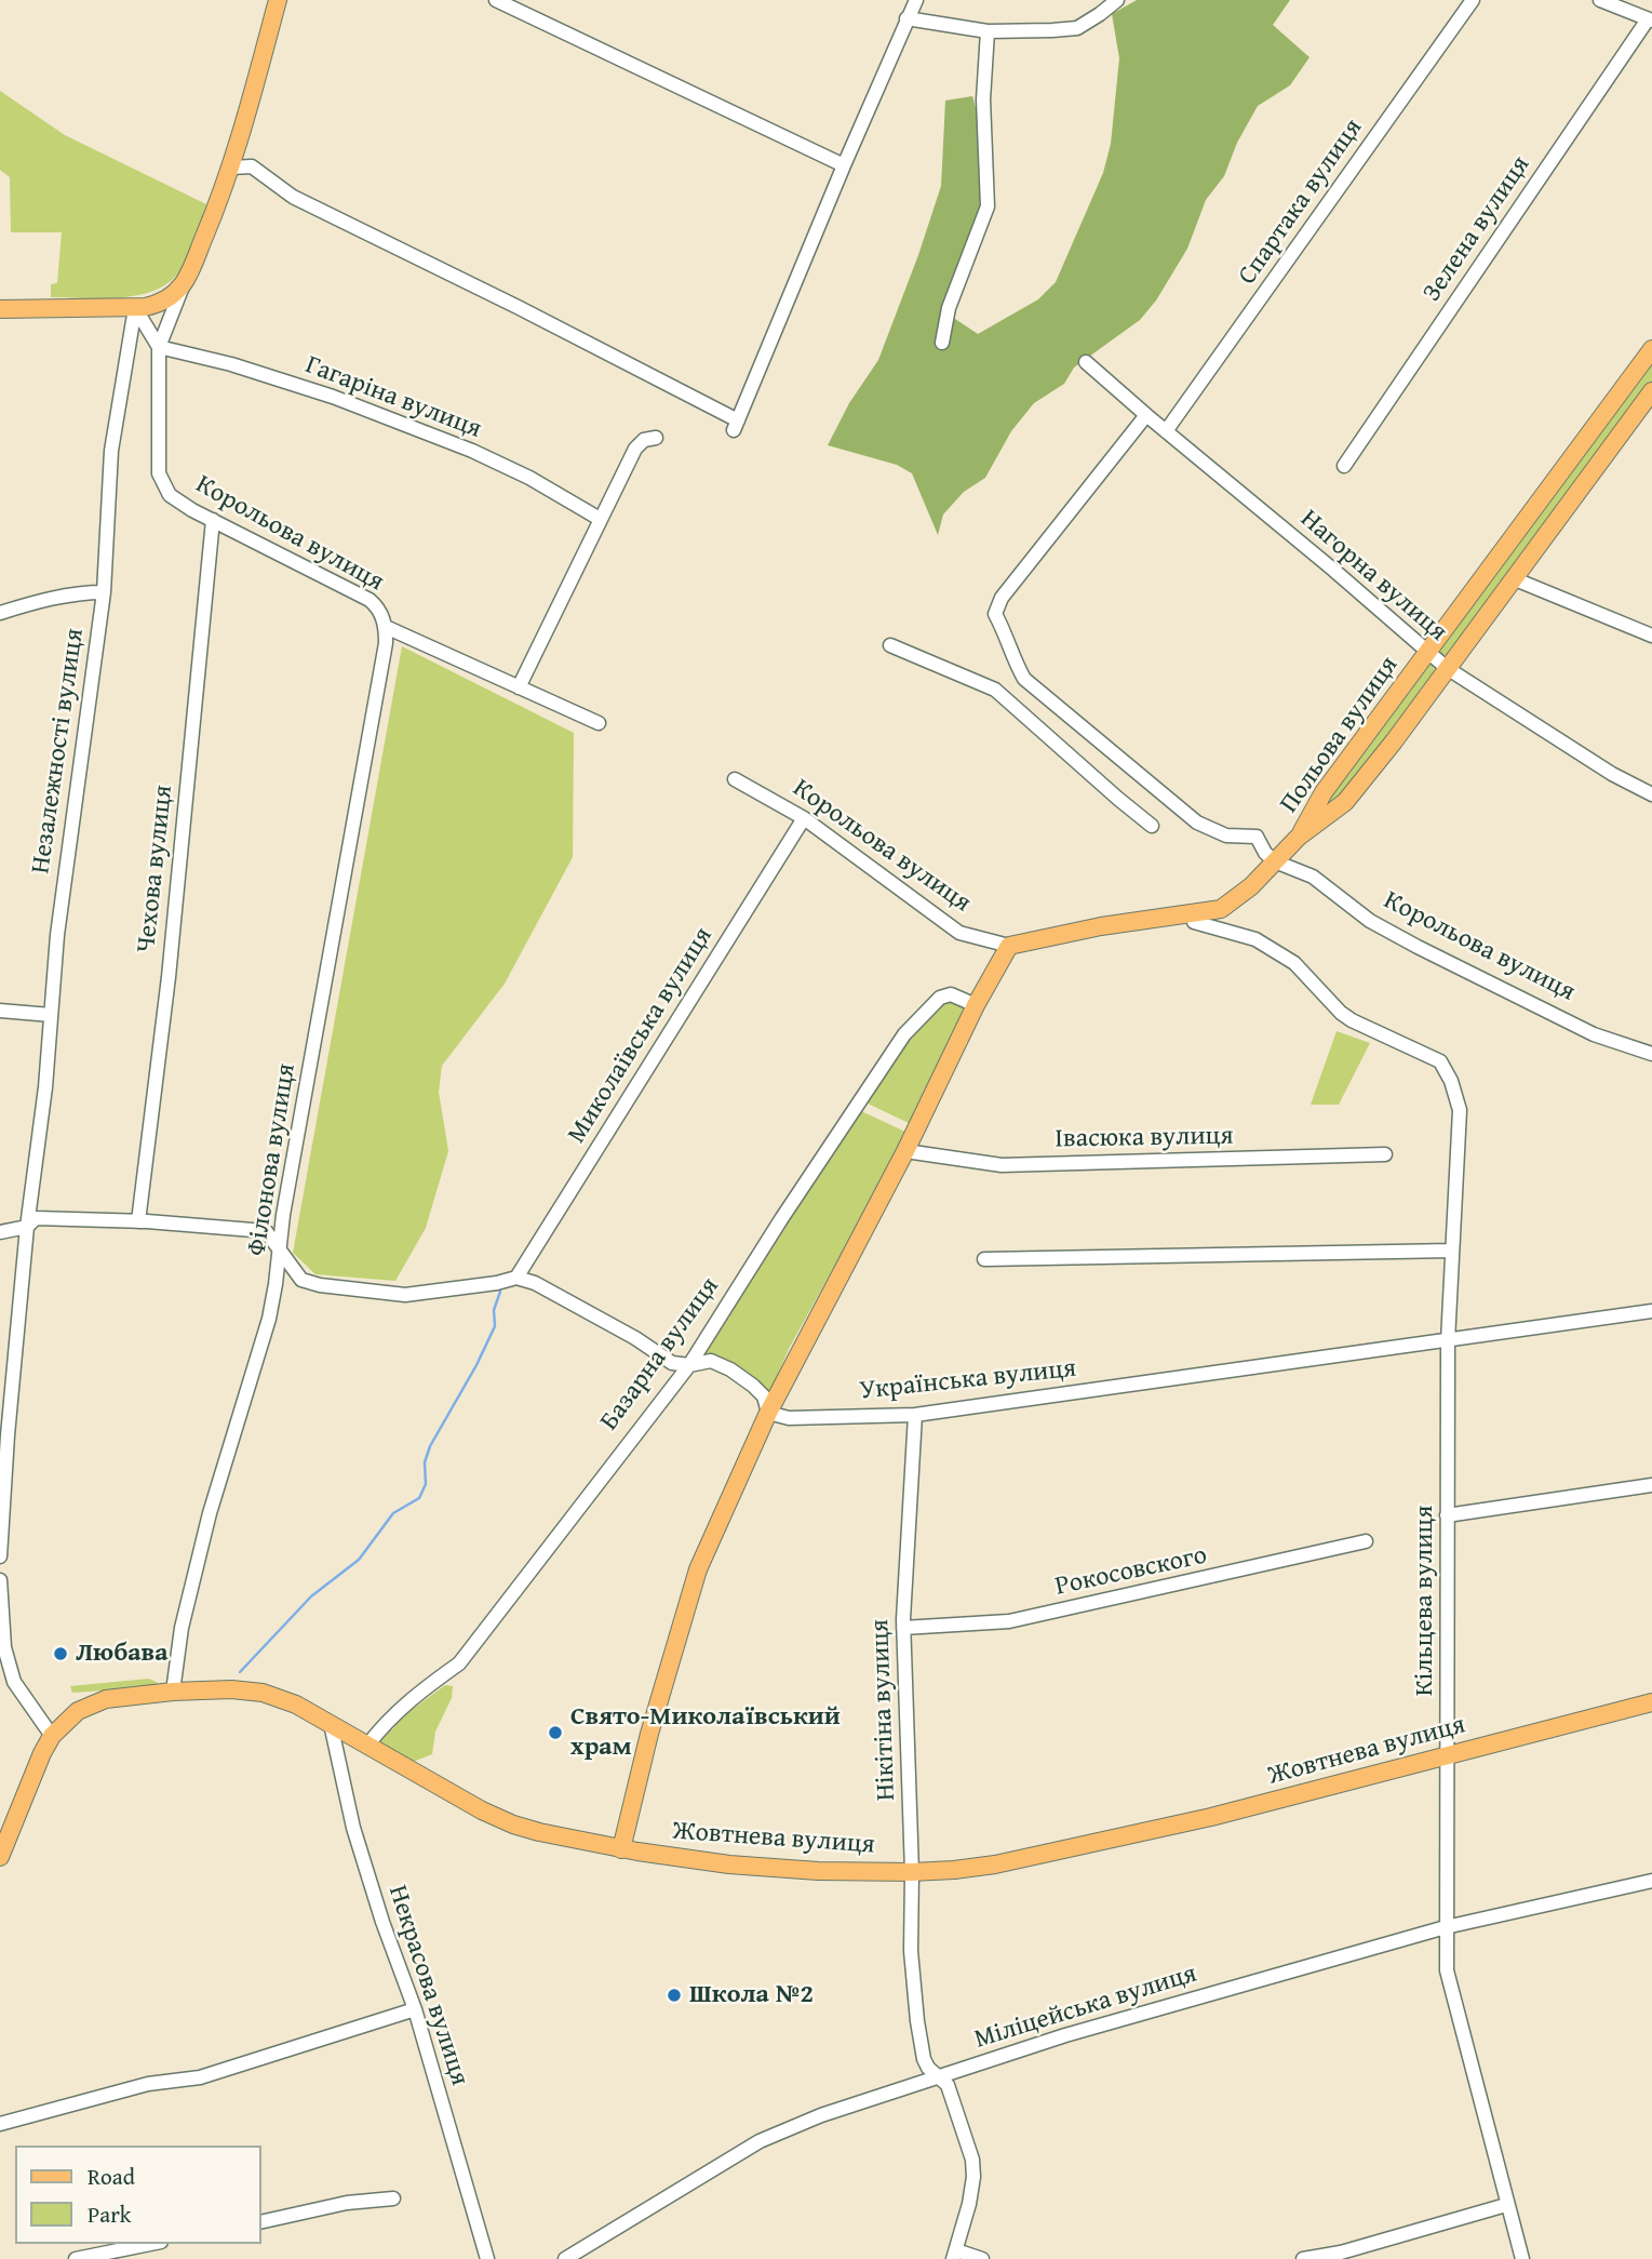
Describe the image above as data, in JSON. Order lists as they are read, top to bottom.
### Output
{
  "streets": {
    "main road": ["Корольова вулиця", "Польова вулиця", "Жовтнева вулиця"],
    "street": [
      "Спартака вулиця",
      "Зелена вулиця",
      "Гагаріна вулиця",
      "Нагорна вулиця",
      "Незалежності вулиця",
      "Чехова вулиця",
      "Миколаївська вулиця",
      "Івасюка вулиця",
      "Філонова вулиця",
      "Базарна вулиця",
      "Українська вулиця",
      "Рокосовского",
      "Кільцева вулиця",
      "Нікітіна вулиця",
      "Некрасова вулиця",
      "Міліцейська вулиця"
    ]
  },
  "crossings": [
    ["Спартака вулиця", "Нагорна вулиця"],
    ["Гагаріна вулиця", "Корольова вулиця"],
    ["Корольова вулиця", "Нагорна вулиця"],
    ["Корольова вулиця", "Польова вулиця"],
    ["Корольова вулиця", "Чехова вулиця"],
    ["Корольова вулиця", "Миколаївська вулиця"],
    ["Корольова вулиця", "Філонова вулиця"],
    ["Корольова вулиця", "Кільцева вулиця"],
    ["Нагорна вулиця", "Польова вулиця"],
    ["Філонова вулиця", "Жовтнева вулиця"],
    ["Базарна вулиця", "Жовтнева вулиця"],
    ["Українська вулиця", "Кільцева вулиця"],
    ["Українська вулиця", "Нікітіна вулиця"],
    ["Рокосовского", "Нікітіна вулиця"],
    ["Кільцева вулиця", "Жовтнева вулиця"],
    ["Кільцева вулиця", "Міліцейська вулиця"],
    ["Нікітіна вулиця", "Жовтнева вулиця"],
    ["Нікітіна вулиця", "Міліцейська вулиця"],
    ["Жовтнева вулиця", "Некрасова вулиця"]
  ],
  "places": ["Любава", "Свято-Миколаївський храм", "Школа №2"],
  "legend": ["Road", "Park"]
}
